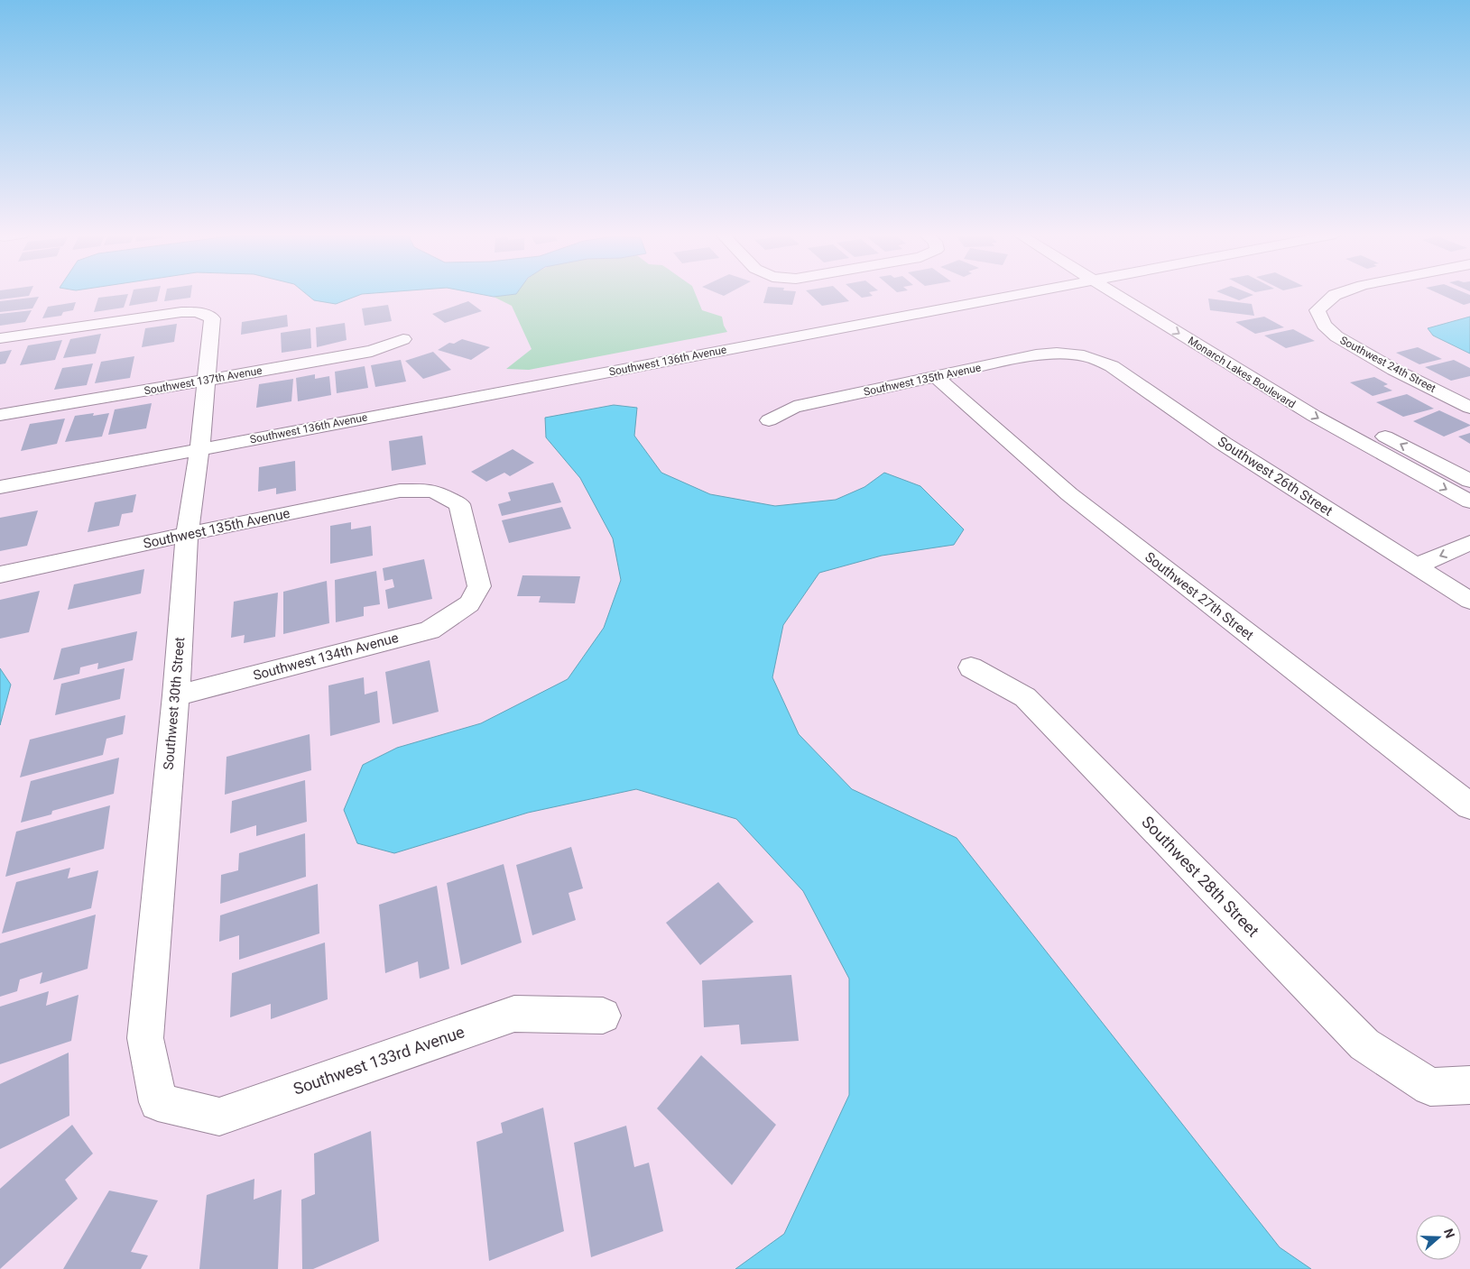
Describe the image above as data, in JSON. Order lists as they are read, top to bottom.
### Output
{
  "streets": {
    "street": [
      "Southwest 136th Avenue",
      "Southwest 24th Street",
      "Monarch Lakes Boulevard",
      "Southwest 135th Avenue",
      "Southwest 137th Avenue",
      "Southwest 26th Street",
      "Southwest 27th Street",
      "Southwest 134th Avenue",
      "Southwest 30th Street",
      "Southwest 28th Street",
      "Southwest 133rd Avenue"
    ]
  },
  "crossings": [
    ["Southwest 136th Avenue", "Southwest 30th Street"],
    ["Southwest 135th Avenue", "Southwest 26th Street"],
    ["Southwest 135th Avenue", "Southwest 27th Street"],
    ["Southwest 135th Avenue", "Southwest 134th Avenue"],
    ["Southwest 135th Avenue", "Southwest 30th Street"],
    ["Southwest 137th Avenue", "Southwest 30th Street"],
    ["Southwest 134th Avenue", "Southwest 30th Street"],
    ["Southwest 30th Street", "Southwest 133rd Avenue"]
  ],
  "north": "right"
}
